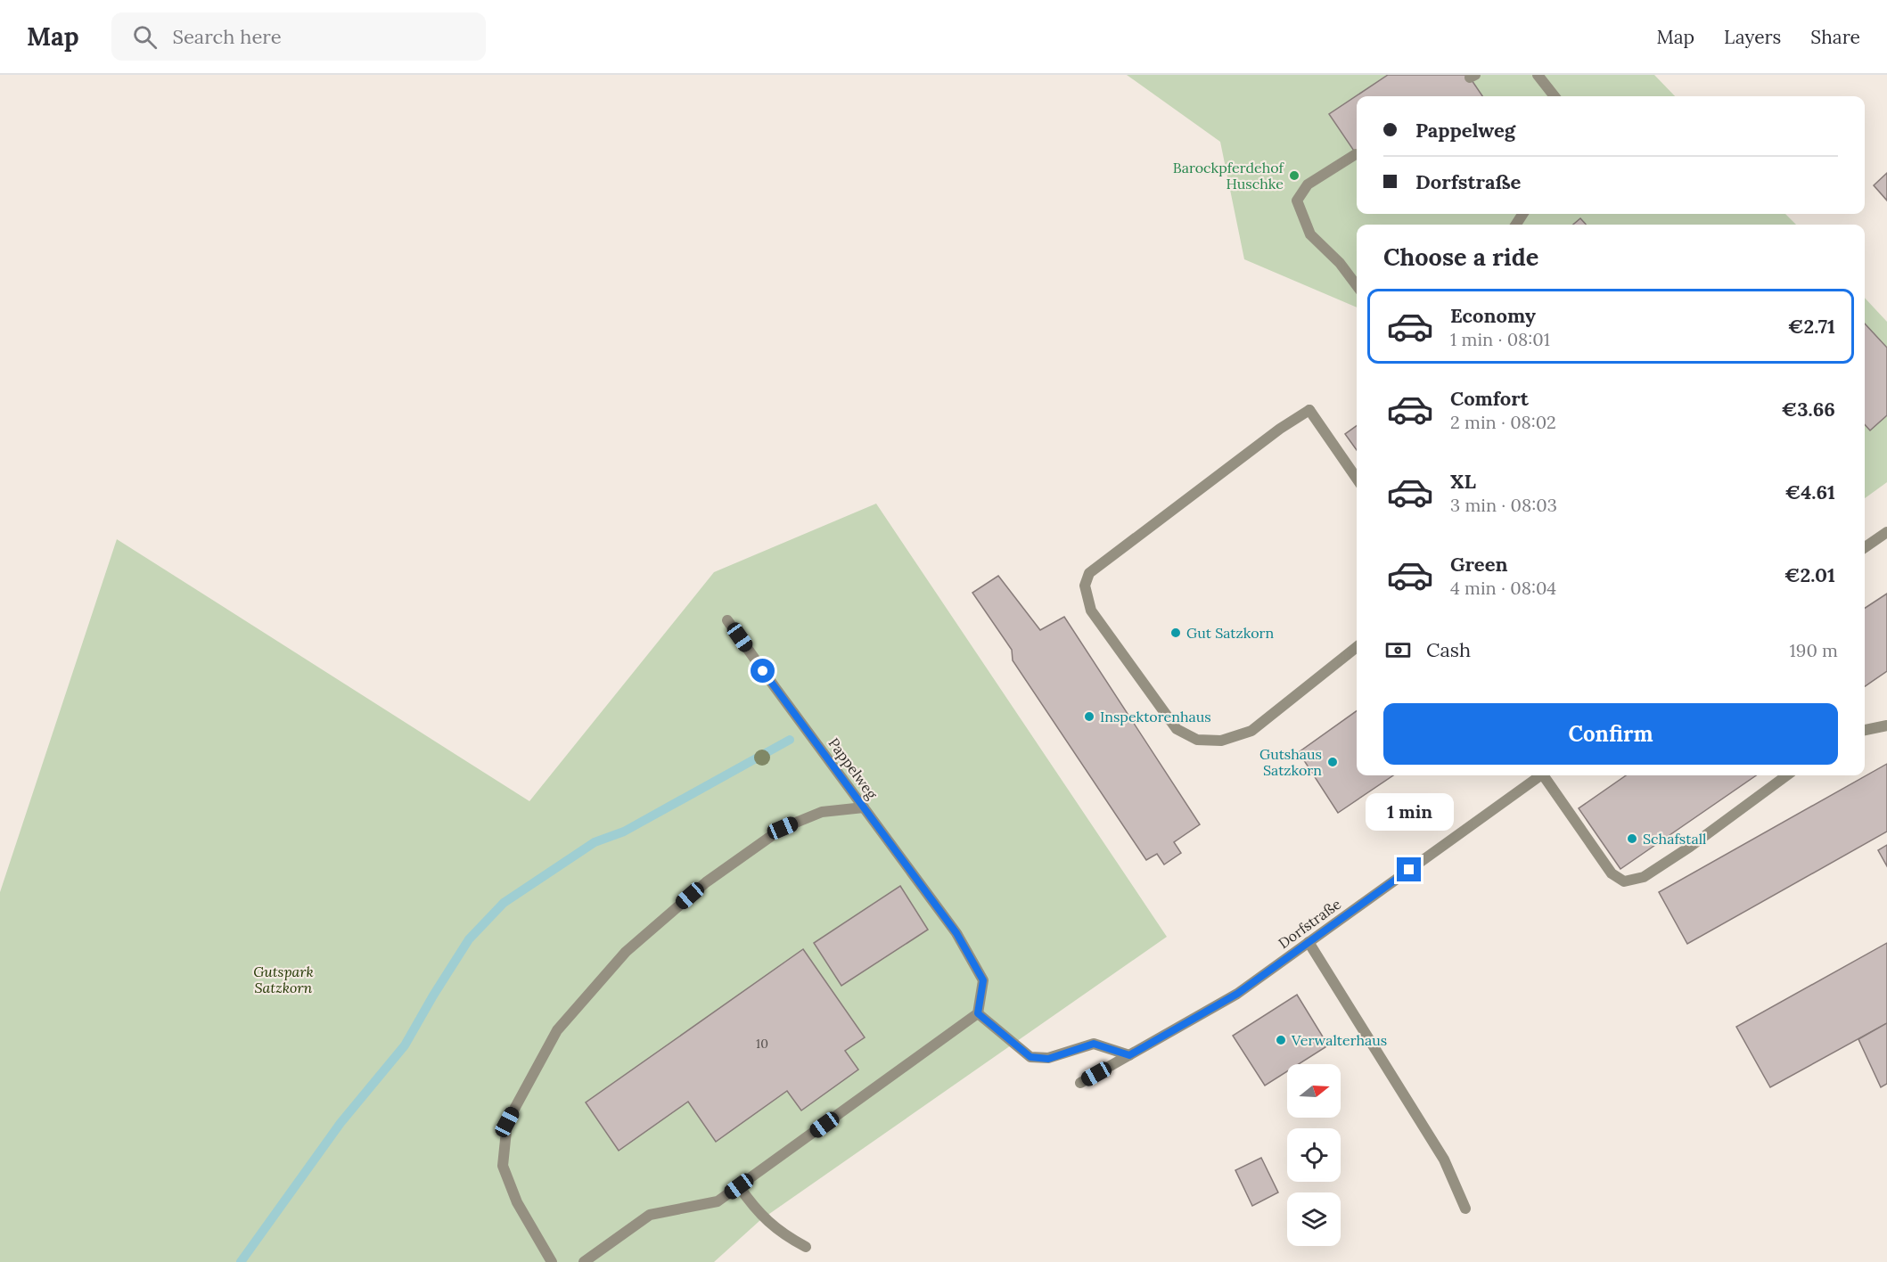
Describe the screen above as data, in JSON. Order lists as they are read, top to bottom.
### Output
{
  "streets": {
    "street": ["Pappelweg", "Dorfstraße"]
  },
  "parks": ["Gutspark Satzkorn"],
  "places": [
    "Barockpferdehof Huschke",
    "Gut Satzkorn",
    "Inspektorenhaus",
    "Gutshaus Satzkorn",
    "Schafstall",
    "Verwalterhaus"
  ],
  "house_numbers": ["10"],
  "north": "right",
  "page": {
    "header": "Map",
    "search": "Search here",
    "nav": ["Map", "Layers", "Share"],
    "banner": ["Pappelweg", "Dorfstraße"],
    "heading": "Choose a ride",
    "list": [
      {
        "name": "Economy",
        "note": "1 min · 08:01",
        "value": "€2.71"
      },
      {
        "name": "Comfort",
        "note": "2 min · 08:02",
        "value": "€3.66"
      },
      {
        "name": "XL",
        "note": "3 min · 08:03",
        "value": "€4.61"
      },
      {
        "name": "Green",
        "note": "4 min · 08:04",
        "value": "€2.01"
      }
    ],
    "pay": ["Cash", "190 m"],
    "buttons": "Confirm",
    "bubble": "1 min"
  }
}
